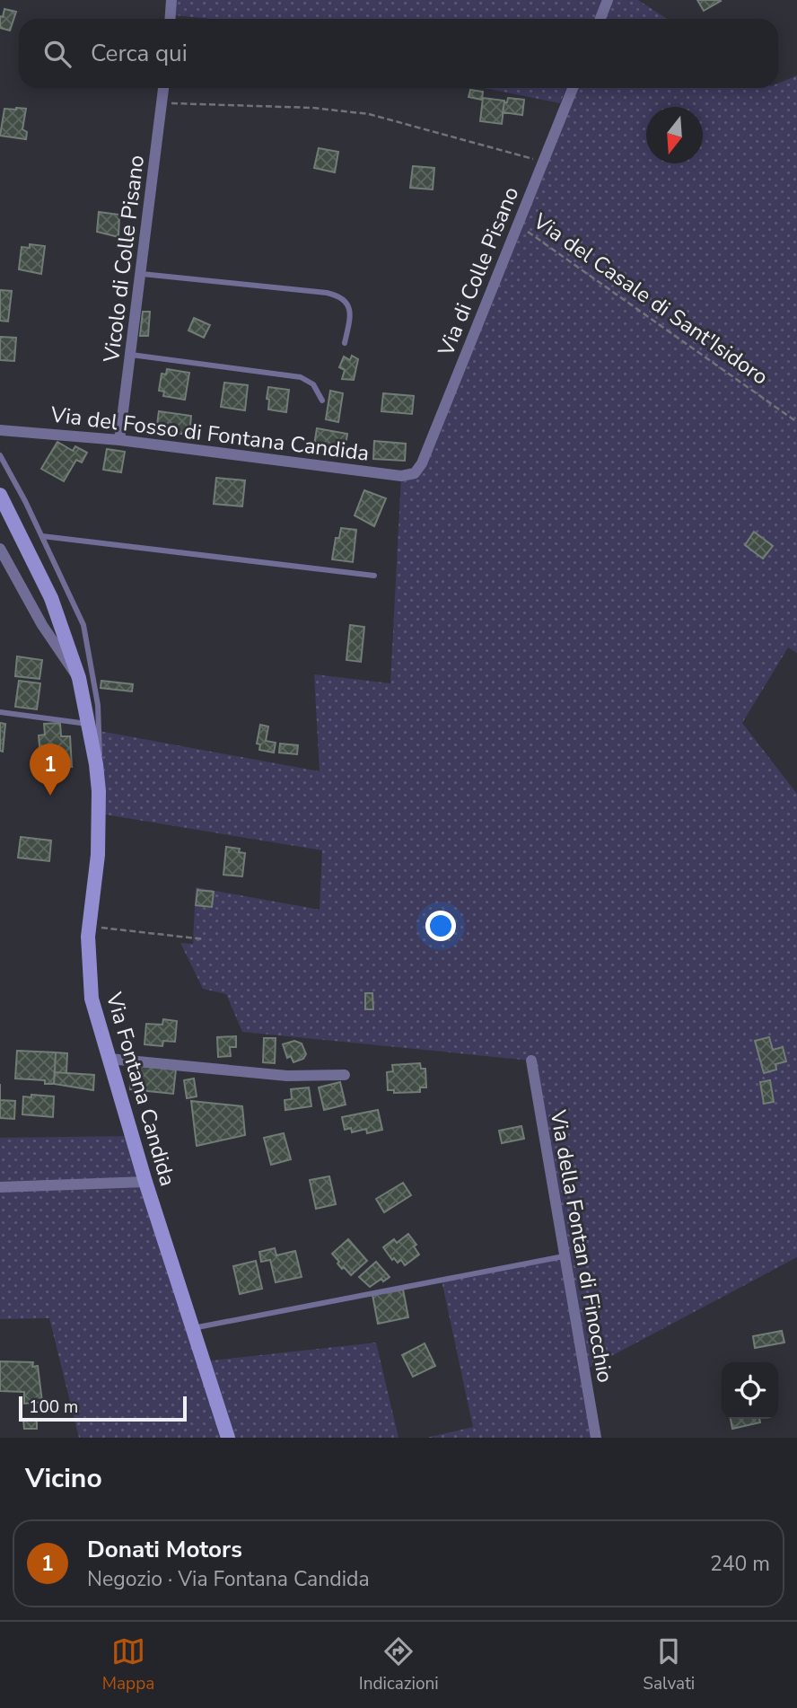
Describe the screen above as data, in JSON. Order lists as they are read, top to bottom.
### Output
{
  "streets": {
    "main road": ["Via Fontana Candida"],
    "street": [
      "Vicolo di Colle Pisano",
      "Via di Colle Pisano",
      "Via del Fosso di Fontana Candida",
      "Via della Fontan di Finocchio"
    ],
    "path": ["Via del Casale di Sant'Isidoro"]
  },
  "crossings": [
    ["Vicolo di Colle Pisano", "Via del Fosso di Fontana Candida"],
    ["Via di Colle Pisano", "Via del Casale di Sant'Isidoro"],
    ["Via di Colle Pisano", "Via del Fosso di Fontana Candida"]
  ],
  "scale_bar": "100 m",
  "north": "bottom",
  "page": {
    "search": "Cerca qui",
    "pins": "1",
    "scale": "100 m",
    "heading": "Vicino",
    "list": [
      {
        "mark": "1",
        "name": "Donati Motors",
        "note": "Negozio · Via Fontana Candida",
        "value": "240 m"
      }
    ],
    "nav": ["Mappa", "Indicazioni", "Salvati"]
  }
}
